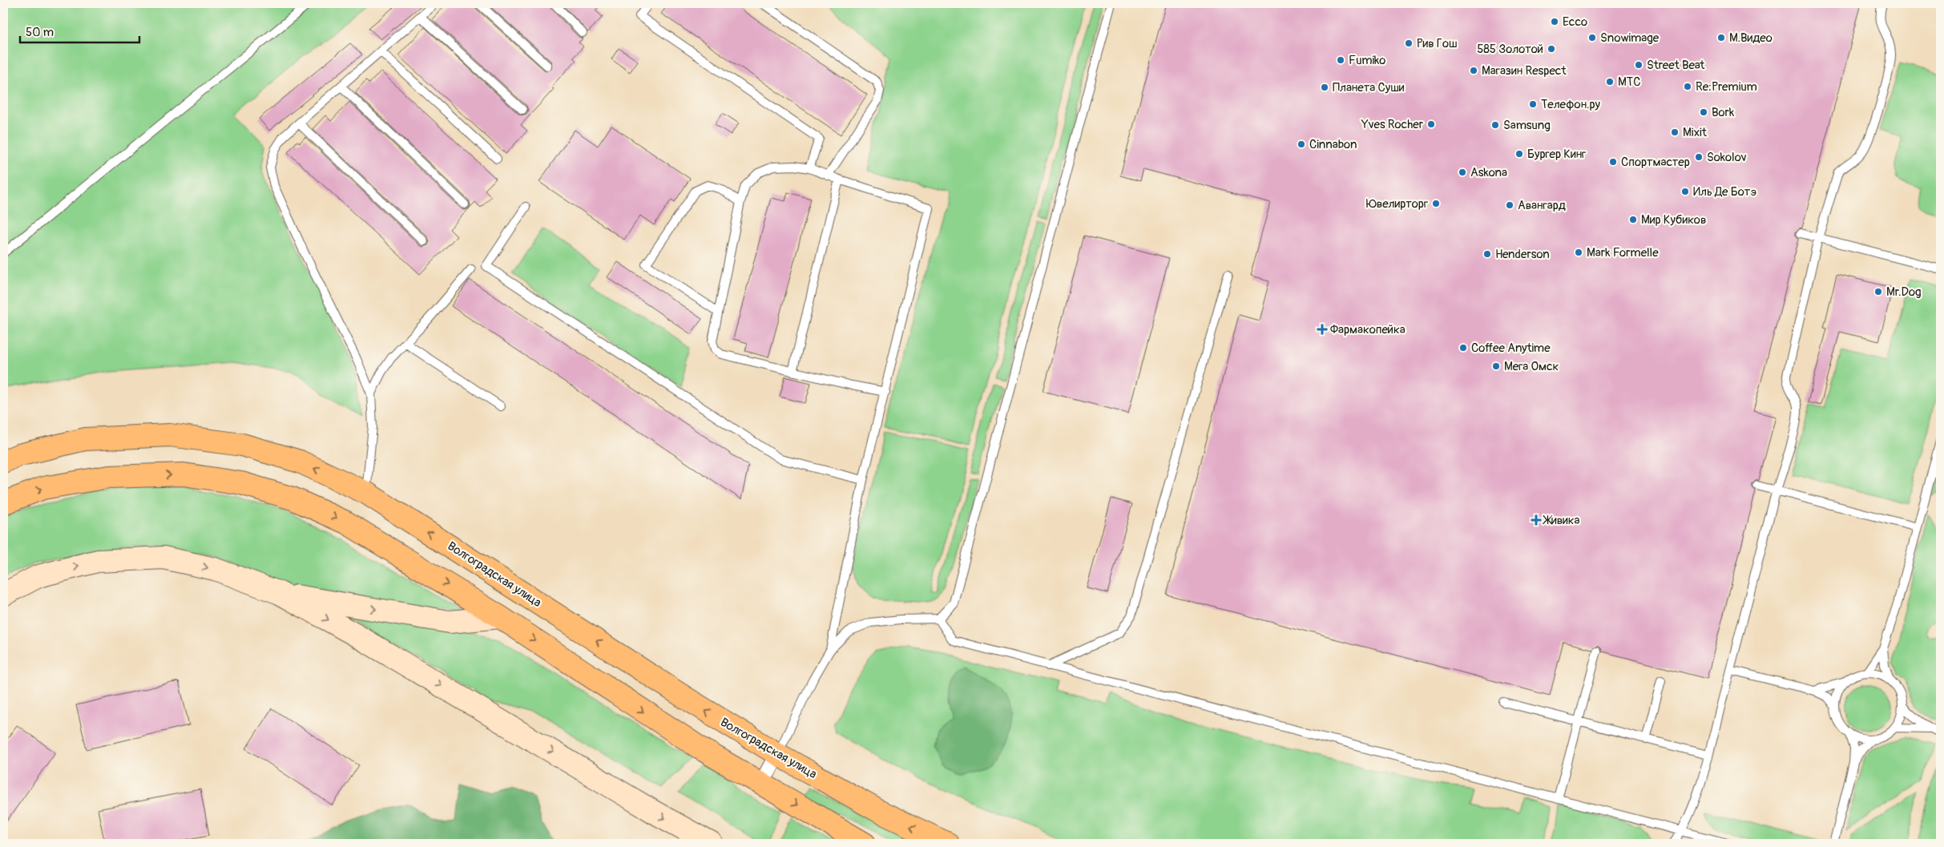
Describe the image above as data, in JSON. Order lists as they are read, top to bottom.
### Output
{
  "streets": {
    "main road": ["Волгоградская улица"]
  },
  "places": {
    "other": [
      "Ecco",
      "Snowimage",
      "М.Видео",
      "Рив Гош",
      "585 Золотой",
      "Fumiko",
      "Street Beat",
      "Магазин Respect",
      "МТС",
      "Re:Premium",
      "Планета Суши",
      "Телефон.ру",
      "Bork",
      "Yves Rocher",
      "Samsung",
      "Mixit",
      "Cinnabon",
      "Бургер Кинг",
      "Sokolov",
      "Спортмастер",
      "Askona",
      "Иль Де Ботэ",
      "Ювелирторг",
      "Авангард",
      "Мир Кубиков",
      "Mark Formelle",
      "Henderson",
      "Mr.Dog",
      "Coffee Anytime",
      "Мега Омск"
    ],
    "health": ["Фармакопейка", "Живика"]
  },
  "scale_bar": "50 m"
}
